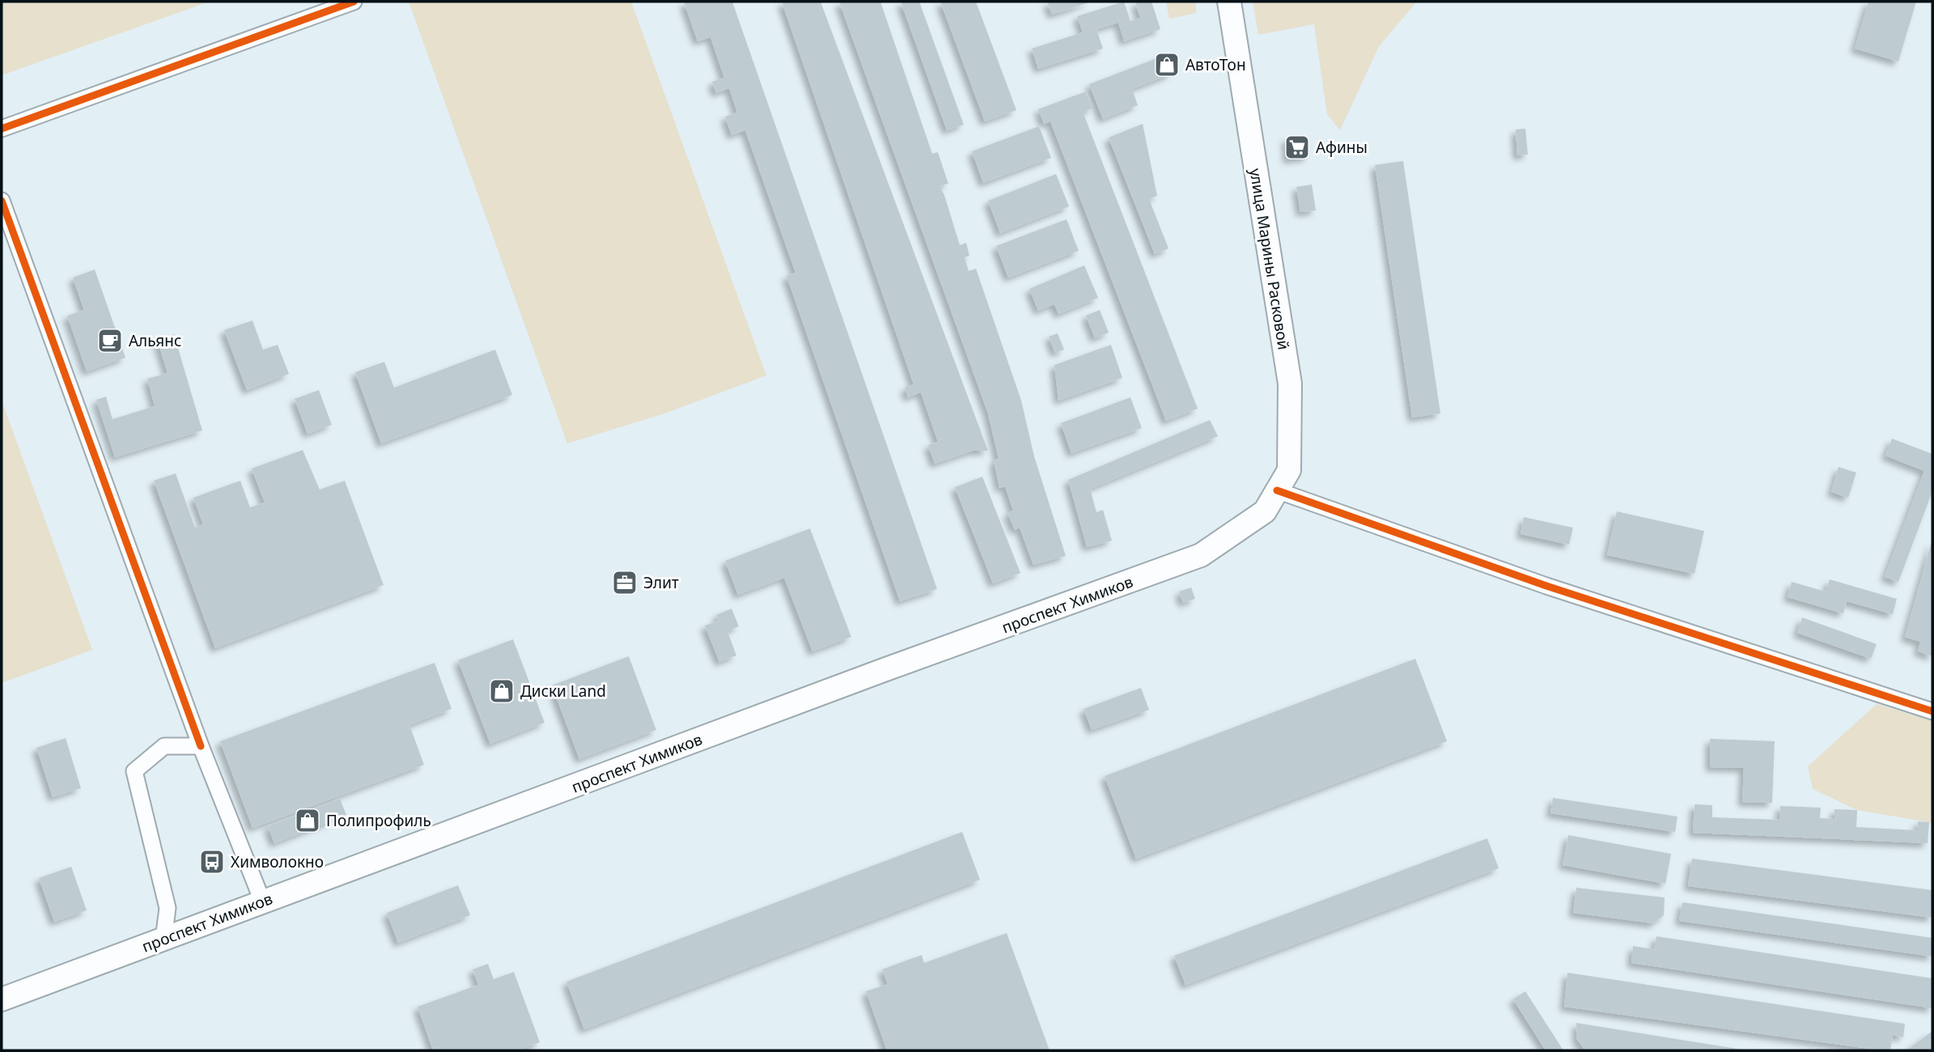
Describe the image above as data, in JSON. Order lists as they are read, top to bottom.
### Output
{
  "streets": {
    "main road": ["улица Марины Расковой", "проспект Химиков"]
  },
  "crossings": [
    ["улица Марины Расковой", "проспект Химиков"]
  ],
  "places": {
    "shop": ["АвтоТон", "Диски Land", "Полипрофиль"],
    "supermarket": ["Афины"],
    "cafe": ["Альянс"],
    "office": ["Элит"],
    "bus stop": ["Химволокно"]
  }
}
